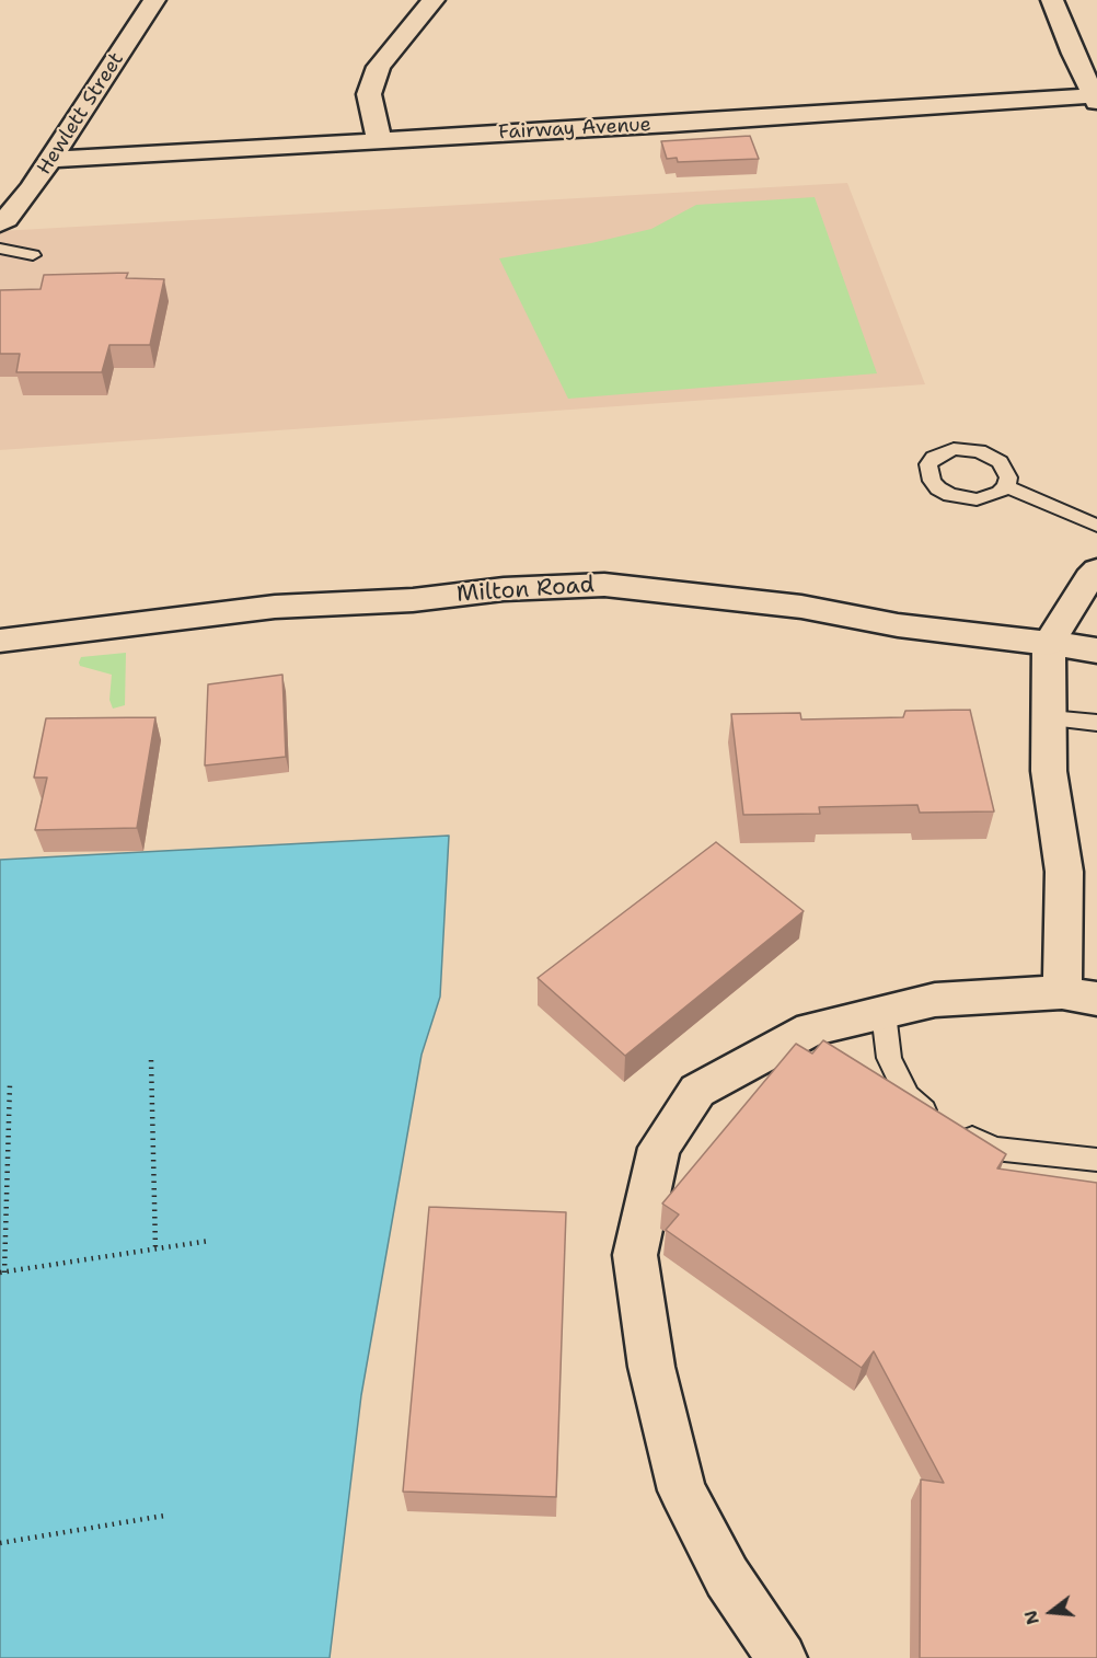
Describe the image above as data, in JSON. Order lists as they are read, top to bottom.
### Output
{
  "streets": {
    "street": ["Hewlett Street", "Fairway Avenue", "Milton Road"]
  },
  "crossings": [
    ["Hewlett Street", "Fairway Avenue"]
  ],
  "north": "left"
}
